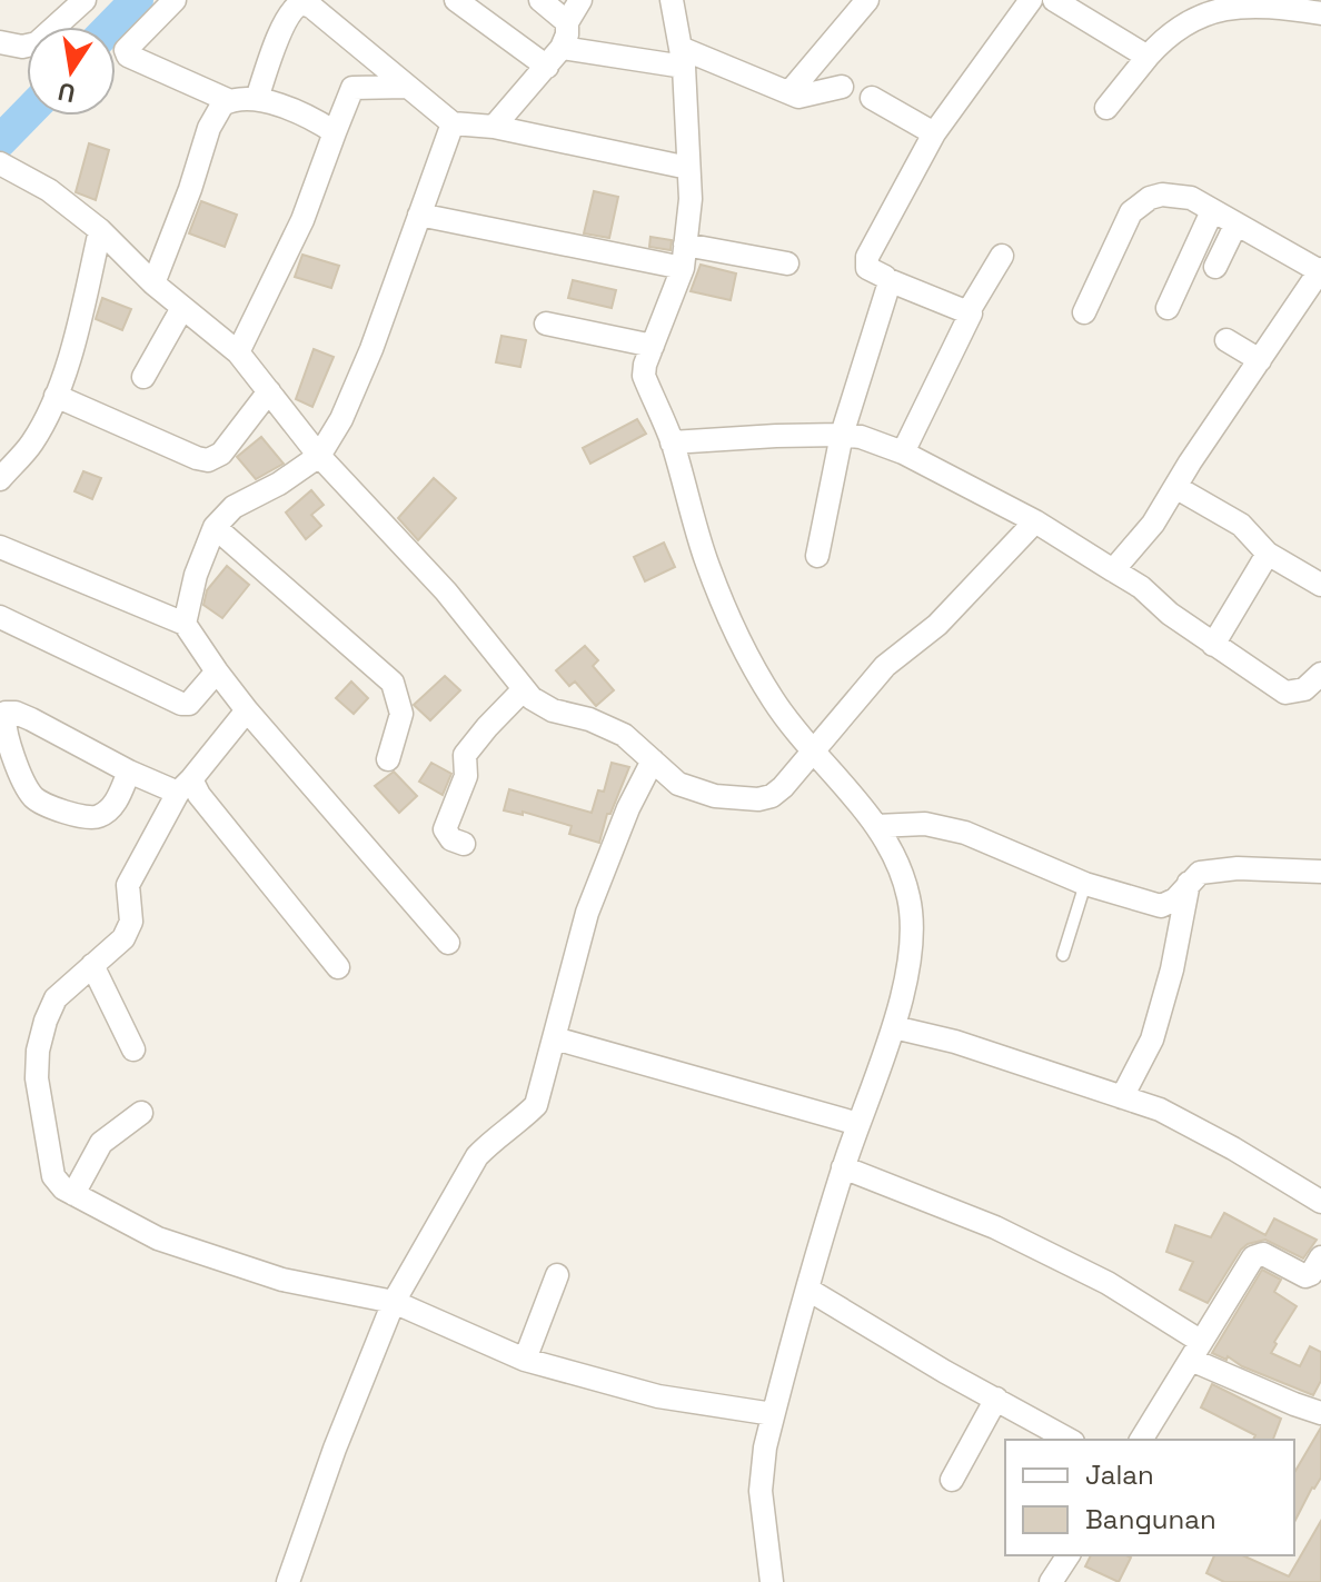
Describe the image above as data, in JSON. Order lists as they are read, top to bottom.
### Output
{
  "legend": ["Jalan", "Bangunan"],
  "north": "bottom"
}
